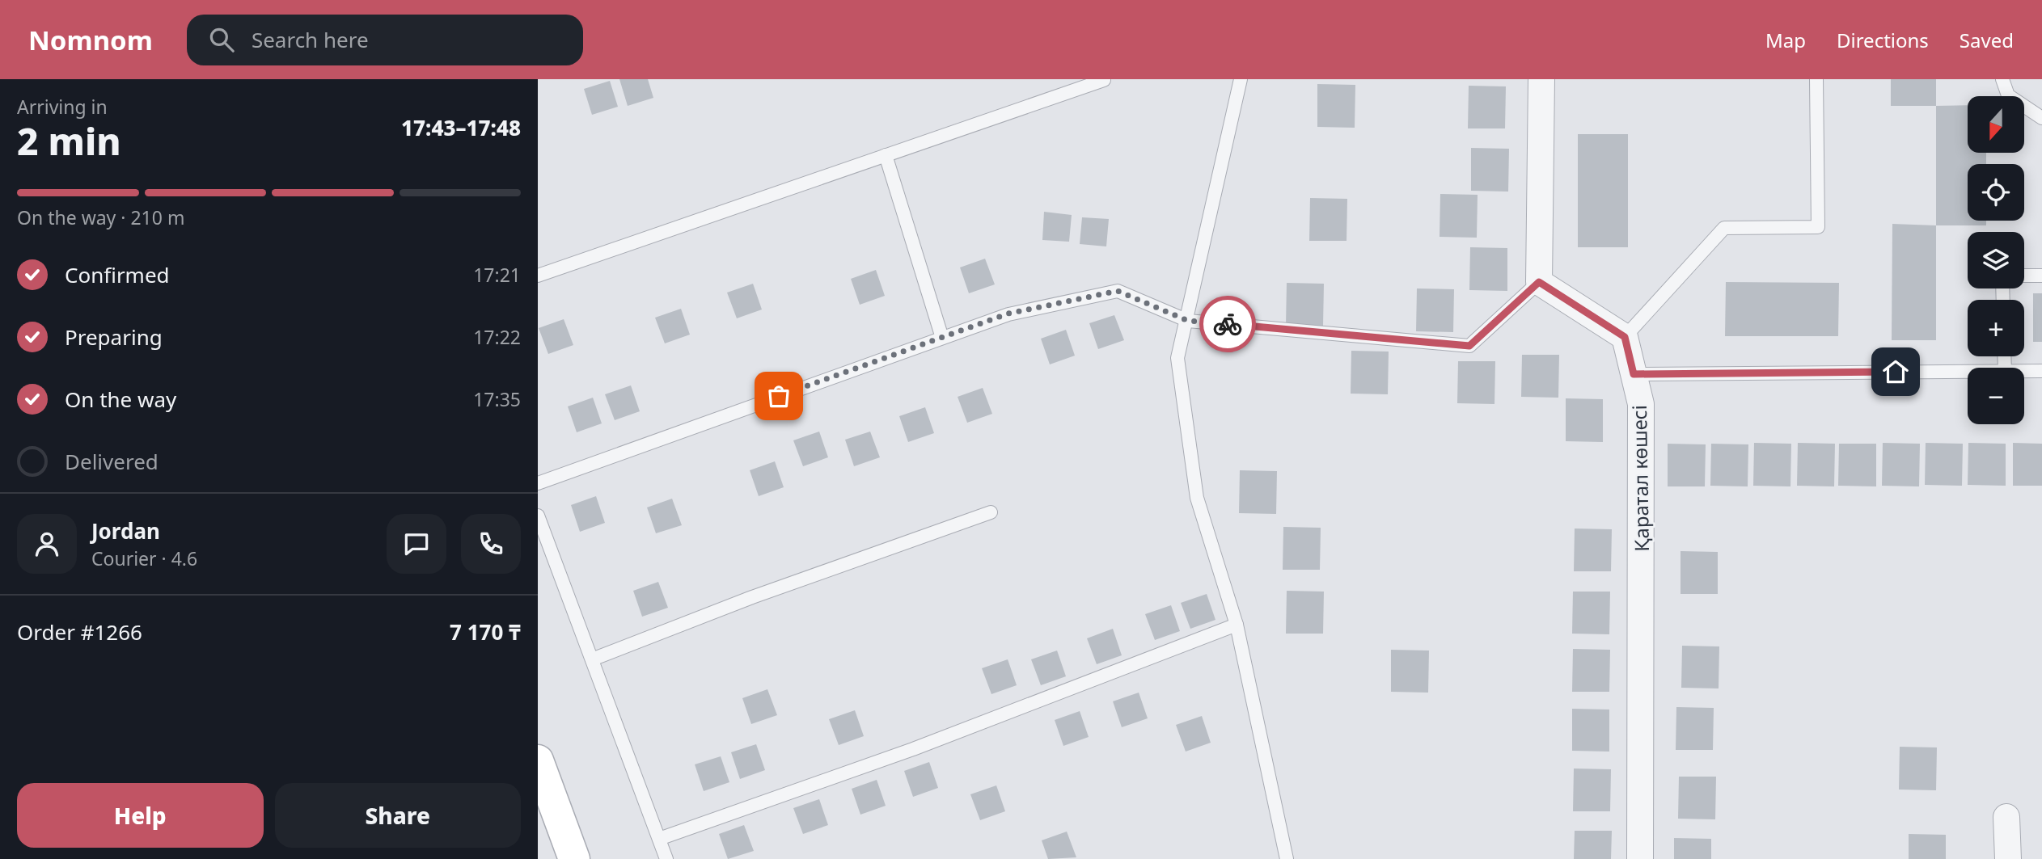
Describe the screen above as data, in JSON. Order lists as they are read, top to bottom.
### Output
{
  "streets": {
    "street": ["Қаратал көшесі"]
  },
  "north": "bottom",
  "page": {
    "header": "Nomnom",
    "search": "Search here",
    "nav": ["Map", "Directions", "Saved"],
    "heading": ["2 min", "Arriving in", "17:43–17:48"],
    "panel": [
      "Jordan",
      "Courier · 4.6",
      "Order #1266",
      "7 170 ₸"
    ],
    "map_buttons": ["+", "−"],
    "bar": "On the way · 210 m",
    "list": [
      ["Confirmed", "17:21"],
      ["Preparing", "17:22"],
      ["On the way", "17:35"],
      "Delivered"
    ],
    "buttons": ["Help", "Share"]
  }
}
